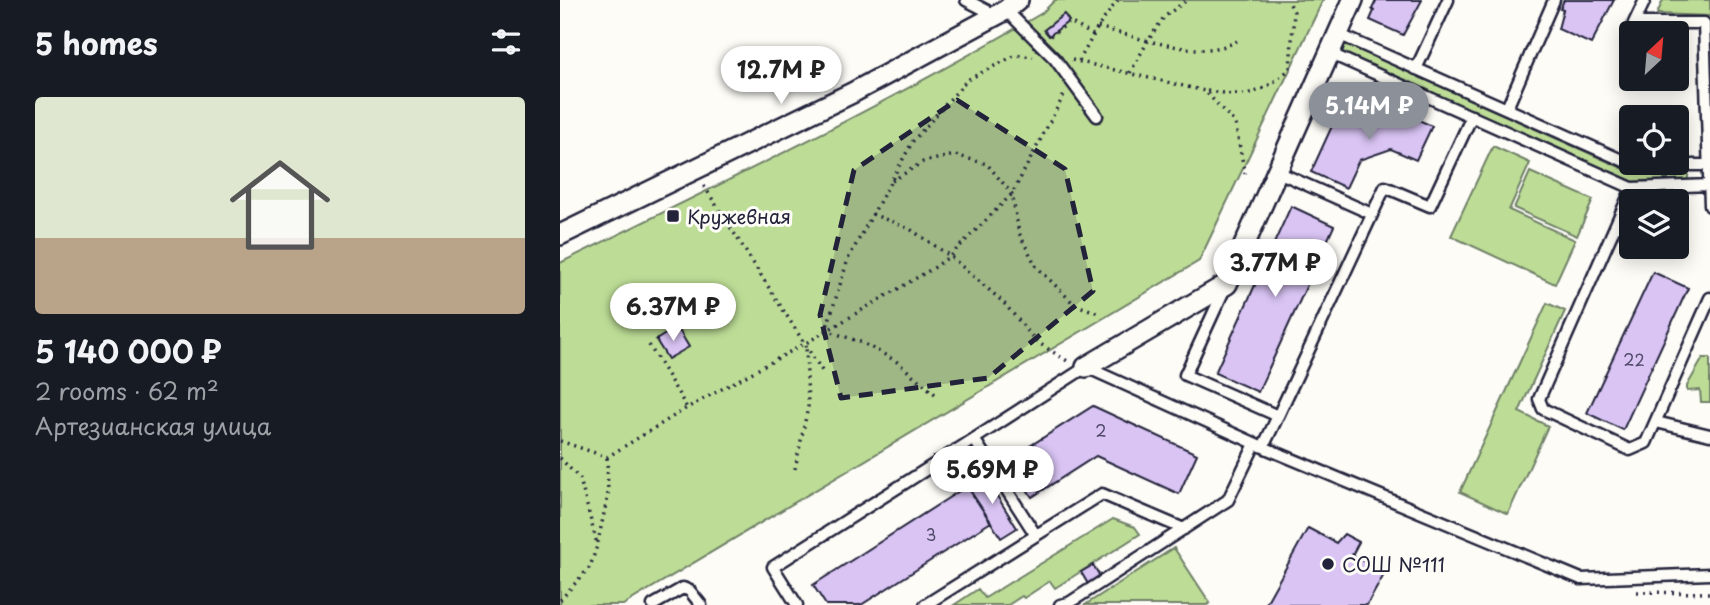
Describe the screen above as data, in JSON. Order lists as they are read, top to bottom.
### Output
{
  "places": {
    "transit": ["Кружевная"],
    "other": ["СОШ №111"]
  },
  "house_numbers": ["22", "2", "3"],
  "north": "top right",
  "page": {
    "heading": "5 homes",
    "price": [
      "12.7M ₽",
      "5.14M ₽",
      "3.77M ₽",
      "6.37M ₽",
      "5.69M ₽"
    ],
    "list": [
      {
        "name": "5 140 000 ₽",
        "note": "2 rooms · 62 m² · Артезианская улица"
      }
    ]
  }
}
